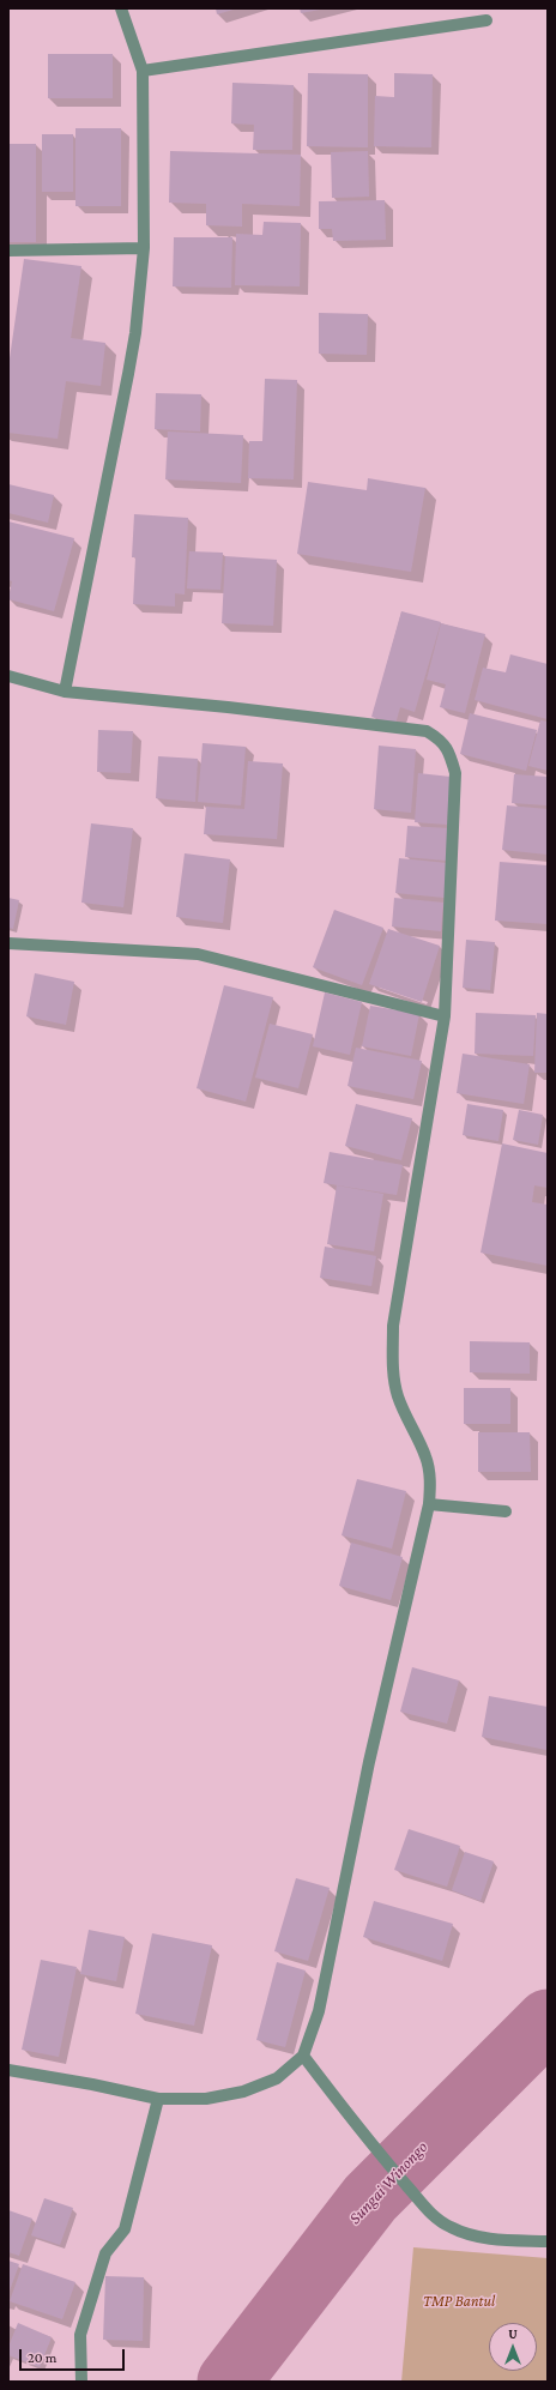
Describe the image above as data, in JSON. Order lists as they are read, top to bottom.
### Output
{
  "water": ["Sungai Winongo"],
  "parks": ["TMP Bantul"],
  "scale_bar": "20 m",
  "north": "top"
}
